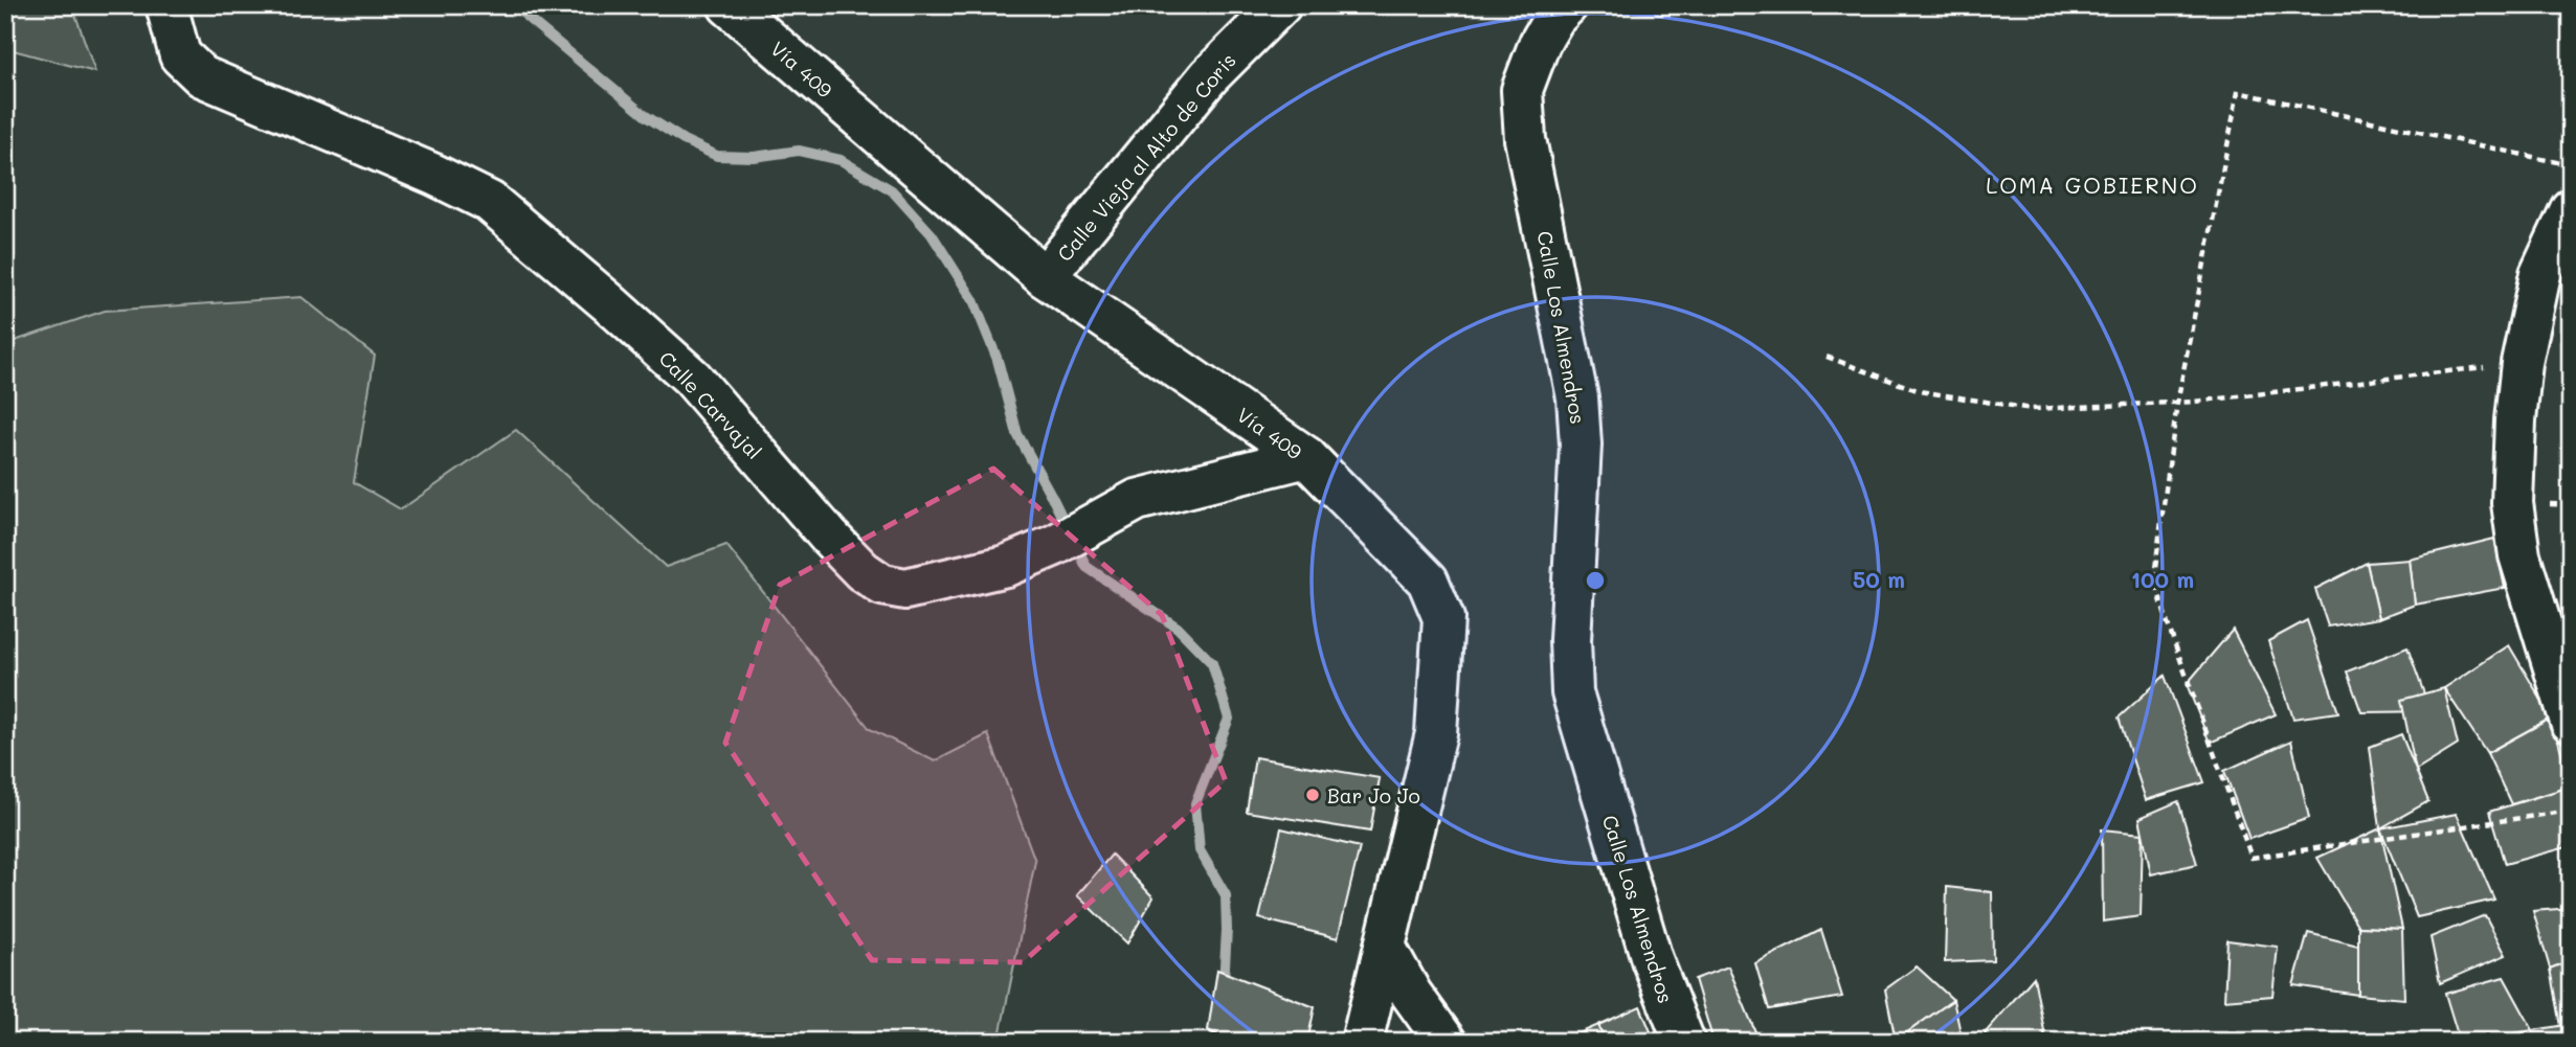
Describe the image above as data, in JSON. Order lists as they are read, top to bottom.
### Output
{
  "streets": {
    "street": [
      "Vía 409",
      "Calle Vieja al Alto de Coris",
      "Calle Los Almendros",
      "Calle Carvajal"
    ]
  },
  "crossings": [
    ["Vía 409", "Calle Vieja al Alto de Coris"],
    ["Vía 409", "Calle Carvajal"]
  ],
  "districts": ["LOMA GOBIERNO"],
  "places": ["Bar Jo Jo"],
  "rings": ["50 m", "100 m"]
}
